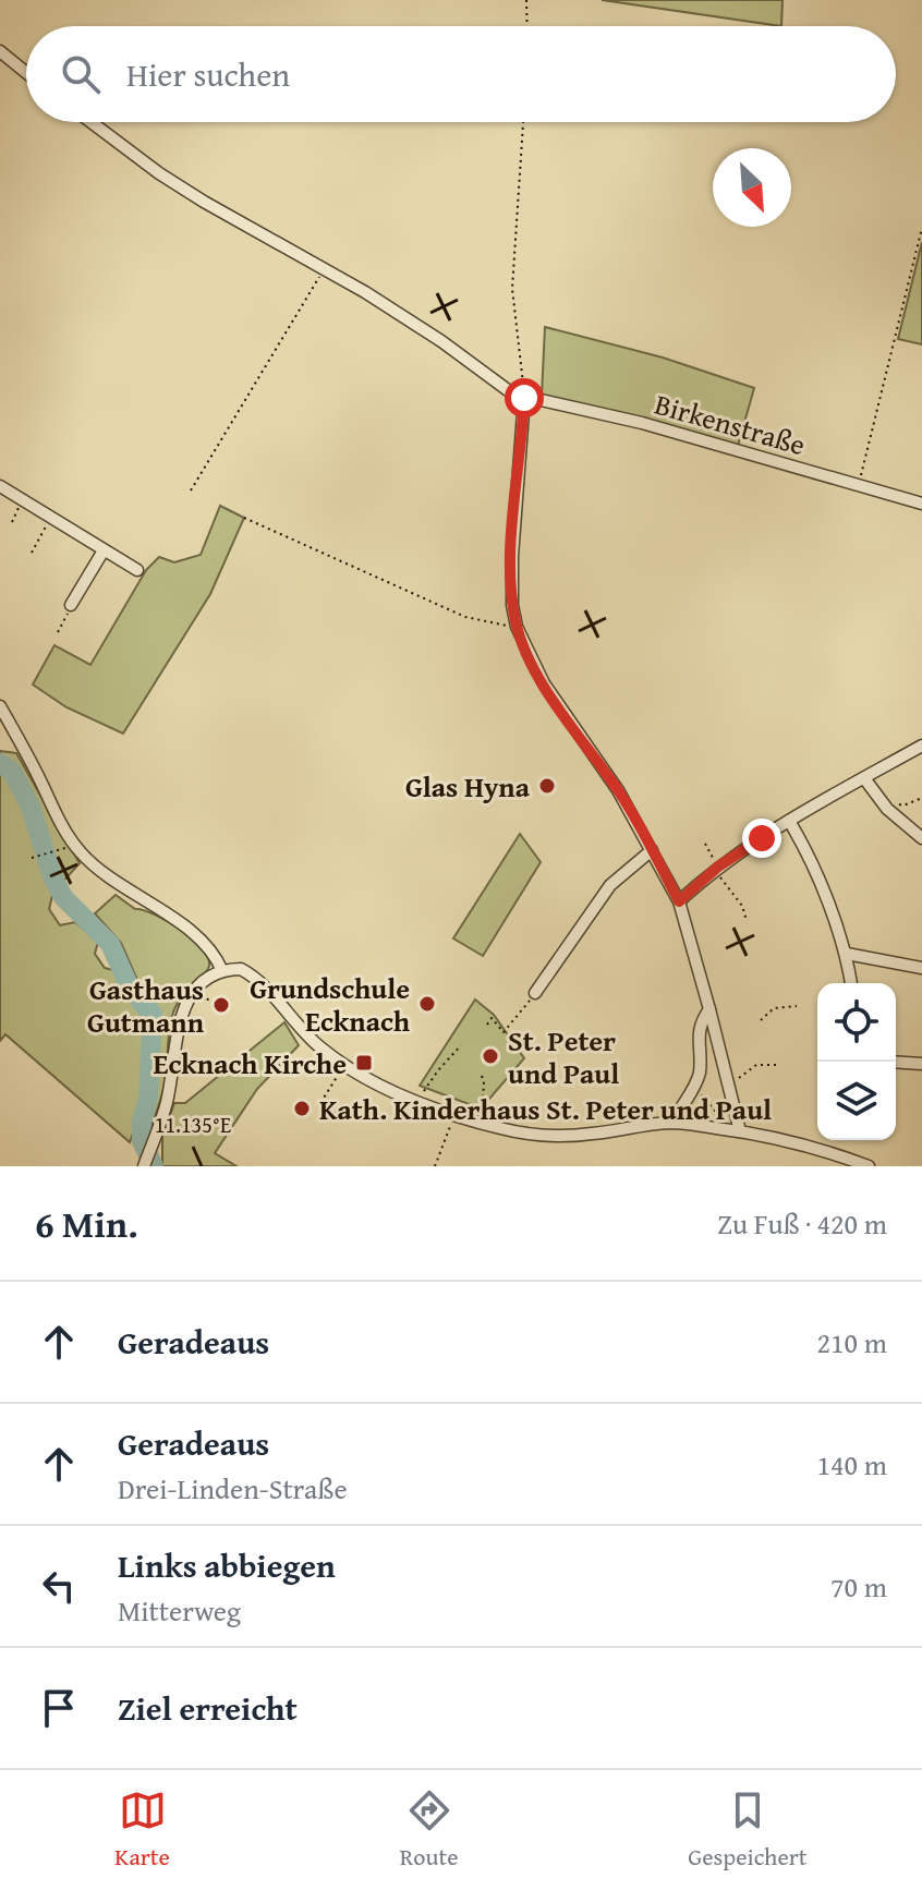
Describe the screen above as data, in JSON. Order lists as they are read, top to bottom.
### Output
{
  "streets": {
    "street": ["Birkenstraße"]
  },
  "places": {
    "other": [
      "Glas Hyna",
      "Grundschule Ecknach",
      "Gasthaus Gutmann",
      "St. Peter und Paul",
      "Kath. Kinderhaus St. Peter und Paul"
    ],
    "transit": ["Ecknach Kirche"]
  },
  "north": "bottom right",
  "page": {
    "search": "Hier suchen",
    "heading": ["6 Min.", "Zu Fuß · 420 m"],
    "list": [
      ["Geradeaus", "210 m"],
      ["Geradeaus", "Drei-Linden-Straße", "140 m"],
      ["Links abbiegen", "Mitterweg", "70 m"],
      "Ziel erreicht"
    ],
    "nav": ["Karte", "Route", "Gespeichert"]
  },
  "coordinates": ["11.135°E"]
}
